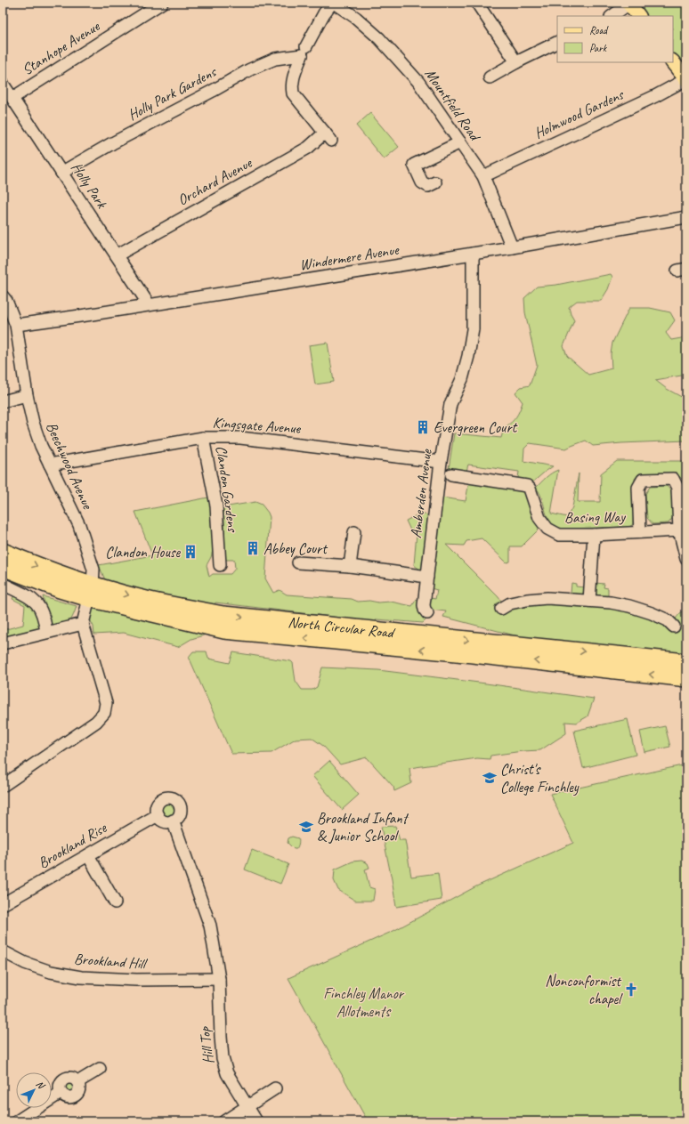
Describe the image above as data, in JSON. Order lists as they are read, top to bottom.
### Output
{
  "streets": {
    "highway": ["North Circular Road"],
    "street": [
      "Stanhope Avenue",
      "Holly Park Gardens",
      "Mountfield Road",
      "Holmwood Gardens",
      "Orchard Avenue",
      "Holly Park",
      "Windermere Avenue",
      "Kingsgate Avenue",
      "Beechwood Avenue",
      "Clandon Gardens",
      "Amberden Avenue",
      "Basing Way",
      "Brookland Rise",
      "Brookland Hill",
      "Hill Top"
    ]
  },
  "crossings": [
    ["Stanhope Avenue", "Holly Park"],
    ["Holly Park Gardens", "Orchard Avenue"],
    ["Holly Park Gardens", "Holly Park"],
    ["Mountfield Road", "Holmwood Gardens"],
    ["Mountfield Road", "Windermere Avenue"],
    ["Orchard Avenue", "Holly Park"],
    ["Holly Park", "Windermere Avenue"],
    ["Windermere Avenue", "Beechwood Avenue"],
    ["Windermere Avenue", "Amberden Avenue"],
    ["Kingsgate Avenue", "Beechwood Avenue"],
    ["Kingsgate Avenue", "Clandon Gardens"],
    ["Kingsgate Avenue", "Amberden Avenue"],
    ["Beechwood Avenue", "North Circular Road"],
    ["Brookland Hill", "Hill Top"]
  ],
  "parks": ["Finchley Manor Allotments"],
  "places": {
    "building": ["Evergreen Court", "Abbey Court", "Clandon House"],
    "school or university": ["Christ's College Finchley", "Brookland Infant & Junior School"],
    "church": ["Nonconformist chapel"]
  },
  "legend": ["Road", "Park"],
  "north": "top right"
}
